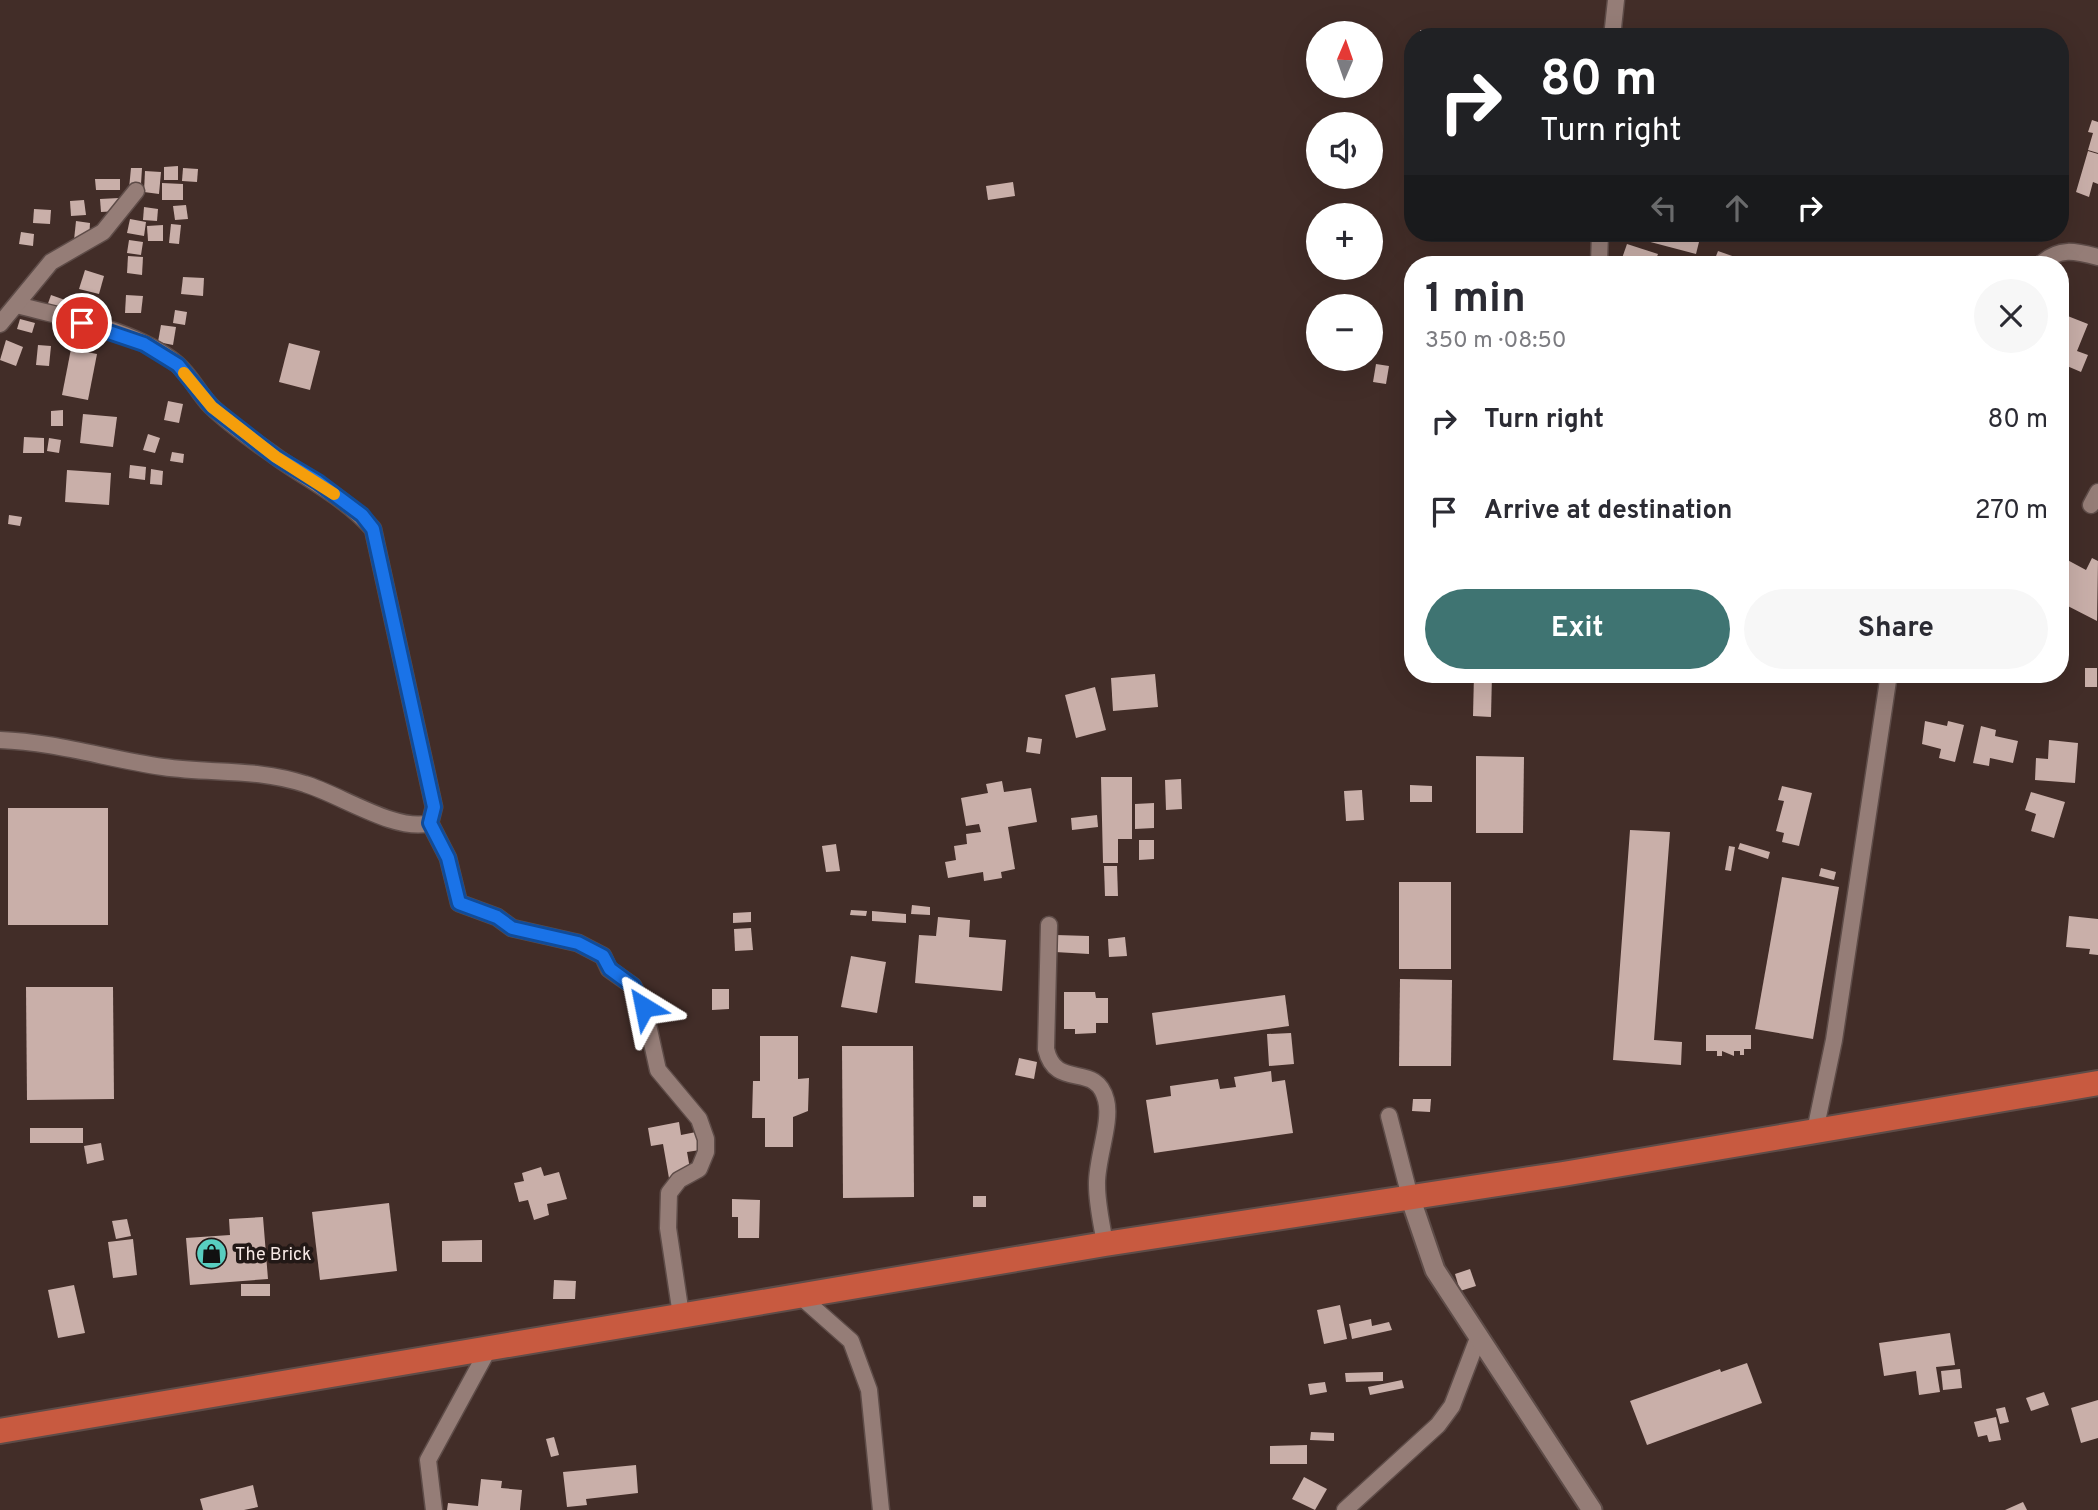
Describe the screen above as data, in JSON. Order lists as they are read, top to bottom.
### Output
{
  "places": {
    "shop": ["The Brick"]
  },
  "north": "top",
  "page": {
    "map_buttons": ["+", "−"],
    "turn": ["80 m", "Turn right"],
    "heading": ["1 min", "350 m · 08:50"],
    "list": [
      {
        "name": "Turn right",
        "value": "80 m"
      },
      {
        "name": "Arrive at destination",
        "value": "270 m"
      }
    ],
    "buttons": ["Exit", "Share"]
  }
}
